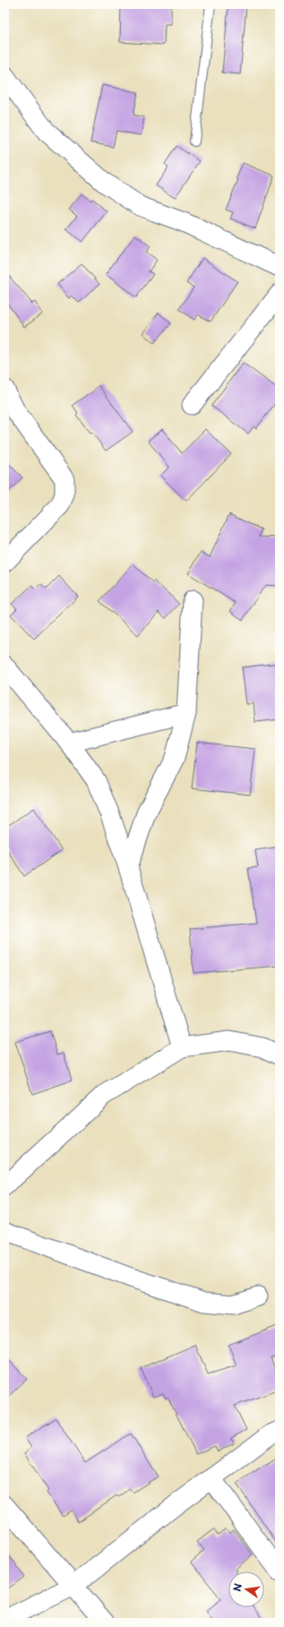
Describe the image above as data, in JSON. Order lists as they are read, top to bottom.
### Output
{
  "north": "left"
}
